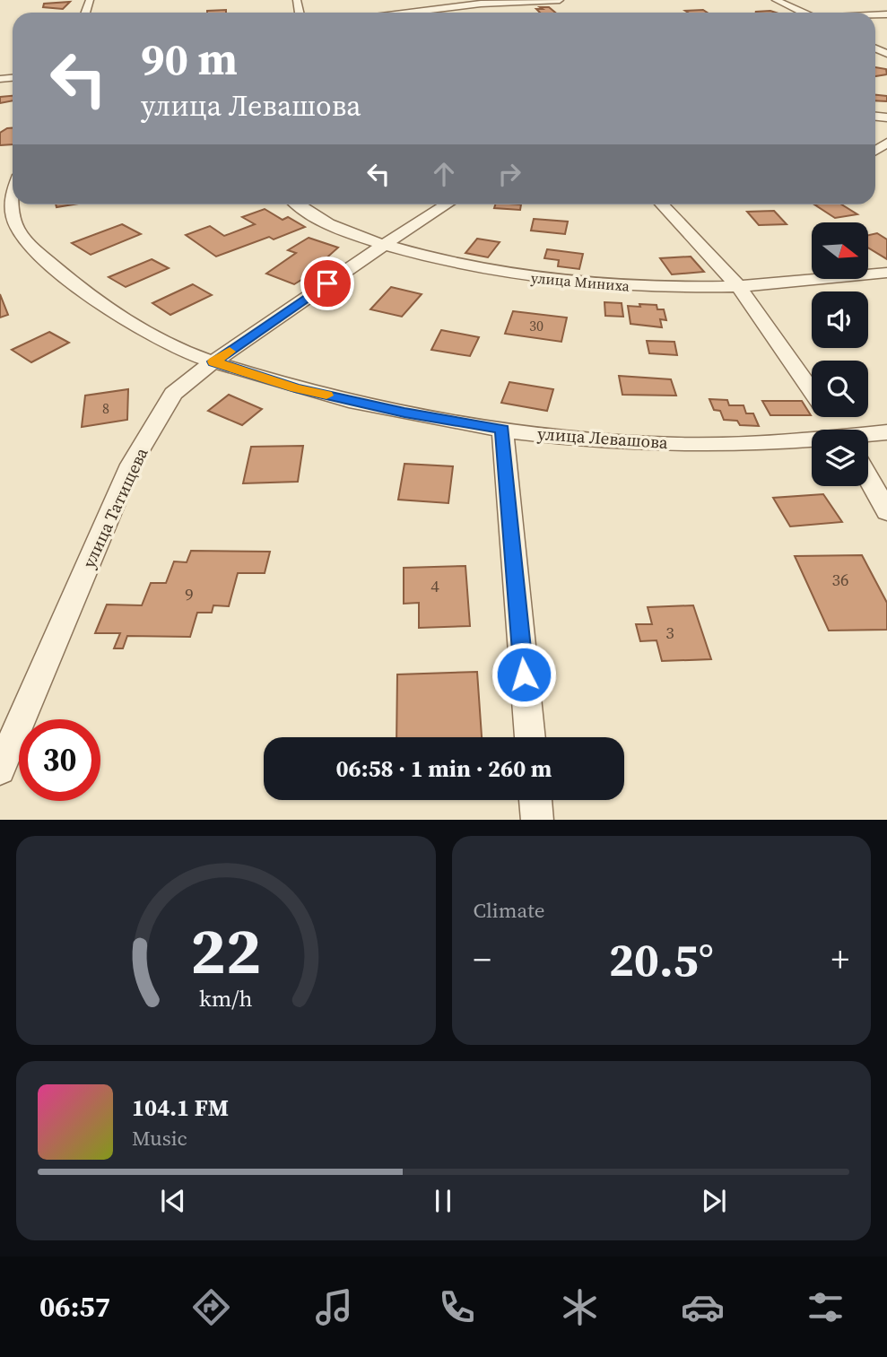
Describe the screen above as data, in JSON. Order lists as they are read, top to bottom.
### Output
{
  "streets": {
    "street": ["улица Миниха", "улица Левашова", "улица Татищева"]
  },
  "crossings": [
    ["улица Миниха", "улица Татищева"],
    ["улица Левашова", "улица Татищева"]
  ],
  "house_numbers": [
    "30",
    "8",
    "36",
    "4",
    "9",
    "3"
  ],
  "north": "right",
  "page": {
    "turn": ["90 m", "улица Левашова"],
    "limit": "30",
    "trip": "06:58 · 1 min · 260 m",
    "tile": "Climate",
    "heat": ["−", "20.5°", "+"],
    "song": ["104.1 FM", "Music"],
    "tabs": "06:57",
    "gauge": ["22", "km/h"]
  }
}
